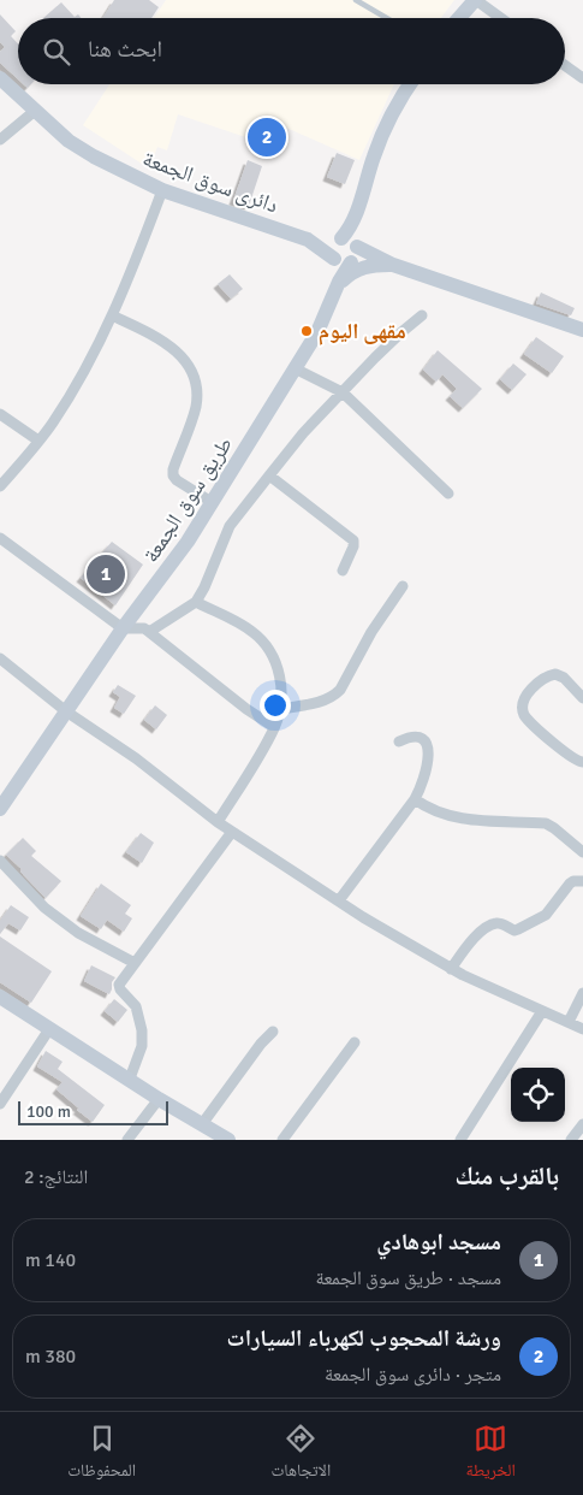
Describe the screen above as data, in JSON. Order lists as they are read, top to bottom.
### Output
{
  "streets": {
    "street": ["دائرى سوق الجمعة", "طريق سوق الجمعة"]
  },
  "places": ["مقهى اليوم"],
  "scale_bar": "100 m",
  "page": {
    "search": "ابحث هنا",
    "pins": ["2", "1"],
    "scale": "100 m",
    "heading": ["بالقرب منك", "النتائج: 2"],
    "list": [
      {
        "mark": "1",
        "name": "مسجد ابوهادي",
        "note": "مسجد · طريق سوق الجمعة",
        "value": "140 m"
      },
      {
        "mark": "2",
        "name": "ورشة المحجوب لكهرباء السيارات",
        "note": "متجر · دائرى سوق الجمعة",
        "value": "380 m"
      }
    ],
    "nav": ["الخريطة", "الاتجاهات", "المحفوظات"]
  }
}
